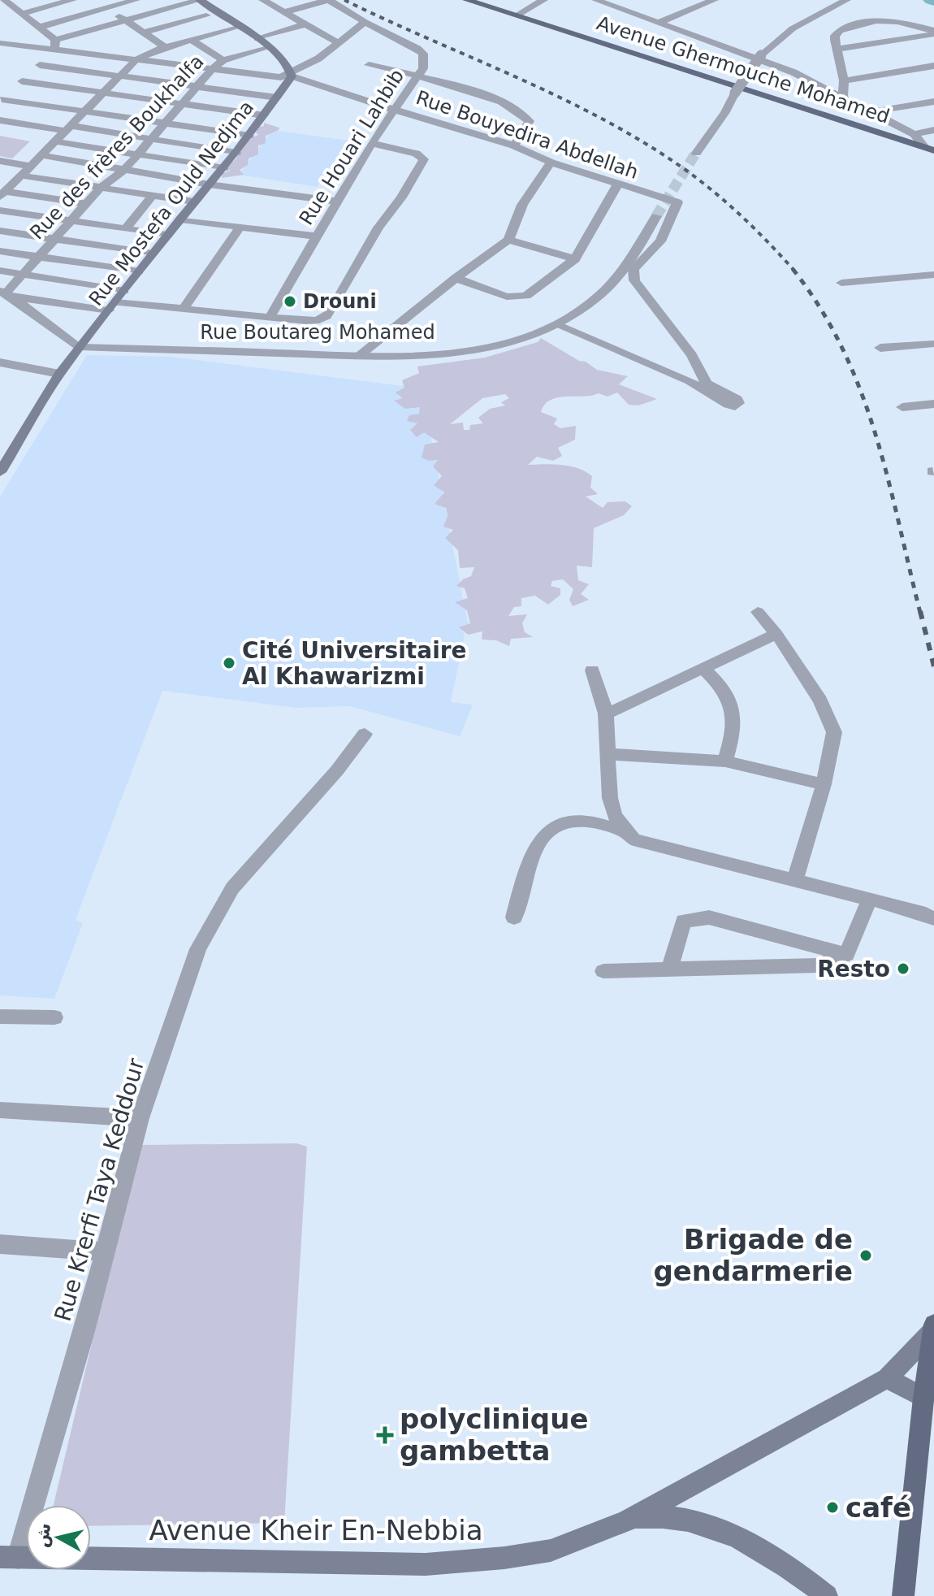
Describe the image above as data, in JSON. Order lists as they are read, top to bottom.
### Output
{
  "streets": {
    "main road": ["Avenue Ghermouche Mohamed", "Rue Mostefa Ould Nedjma", "Avenue Kheir En-Nebbia"],
    "street": [
      "Rue Bouyedira Abdellah",
      "Rue des frères Boukhalfa",
      "Rue Houari Lahbib",
      "Rue Boutareg Mohamed",
      "Rue Krerfi Taya Keddour"
    ]
  },
  "crossings": [
    ["Rue Bouyedira Abdellah", "Rue des frères Boukhalfa"],
    ["Rue Bouyedira Abdellah", "Rue Houari Lahbib"],
    ["Rue Bouyedira Abdellah", "Rue Mostefa Ould Nedjma"],
    ["Rue Bouyedira Abdellah", "Rue Boutareg Mohamed"],
    ["Rue Mostefa Ould Nedjma", "Rue Boutareg Mohamed"],
    ["Rue Krerfi Taya Keddour", "Avenue Kheir En-Nebbia"]
  ],
  "places": {
    "other": [
      "Drouni",
      "Cité Universitaire Al Khawarizmi",
      "Resto",
      "Brigade de gendarmerie",
      "café"
    ],
    "health": ["polyclinique gambetta"]
  },
  "north": "left"
}
